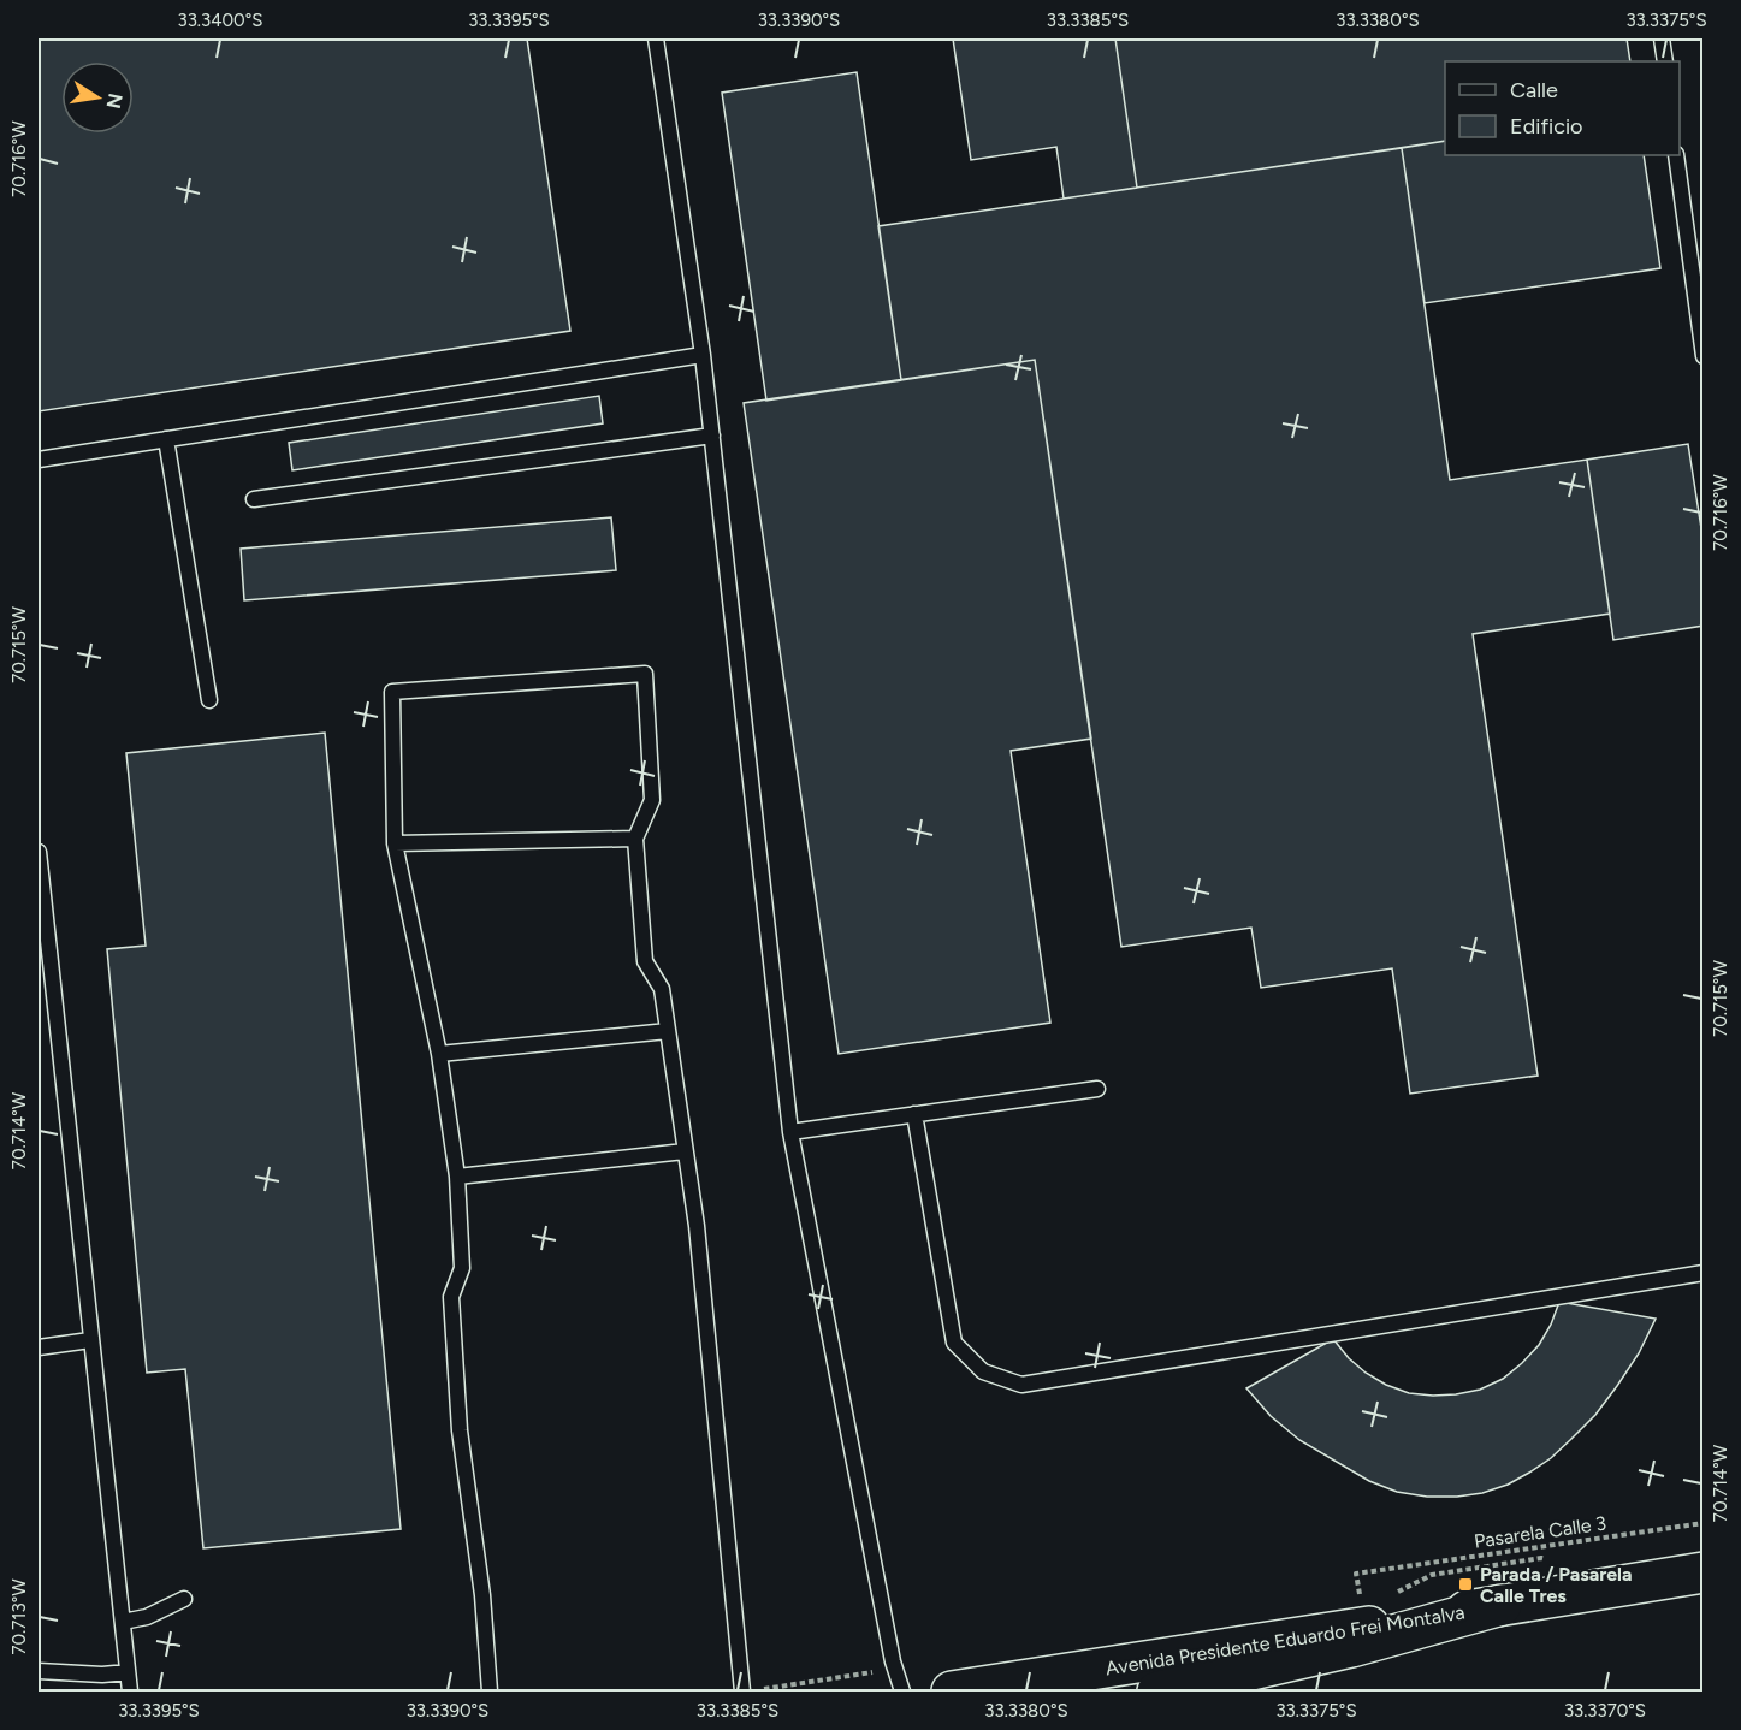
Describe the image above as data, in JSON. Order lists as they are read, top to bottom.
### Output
{
  "streets": {
    "main road": ["Avenida Presidente Eduardo Frei Montalva"],
    "path": ["Pasarela Calle 3"]
  },
  "places": {
    "transit": ["Parada / Pasarela Calle Tres"]
  },
  "legend": ["Calle", "Edificio"],
  "north": "right",
  "coordinates": [
    "33.3400°S",
    "33.3395°S",
    "33.3390°S",
    "33.3385°S",
    "33.3380°S",
    "33.3375°S",
    "70.716°W",
    "70.715°W",
    "70.714°W",
    "70.713°W",
    "33.3370°S"
  ]
}
